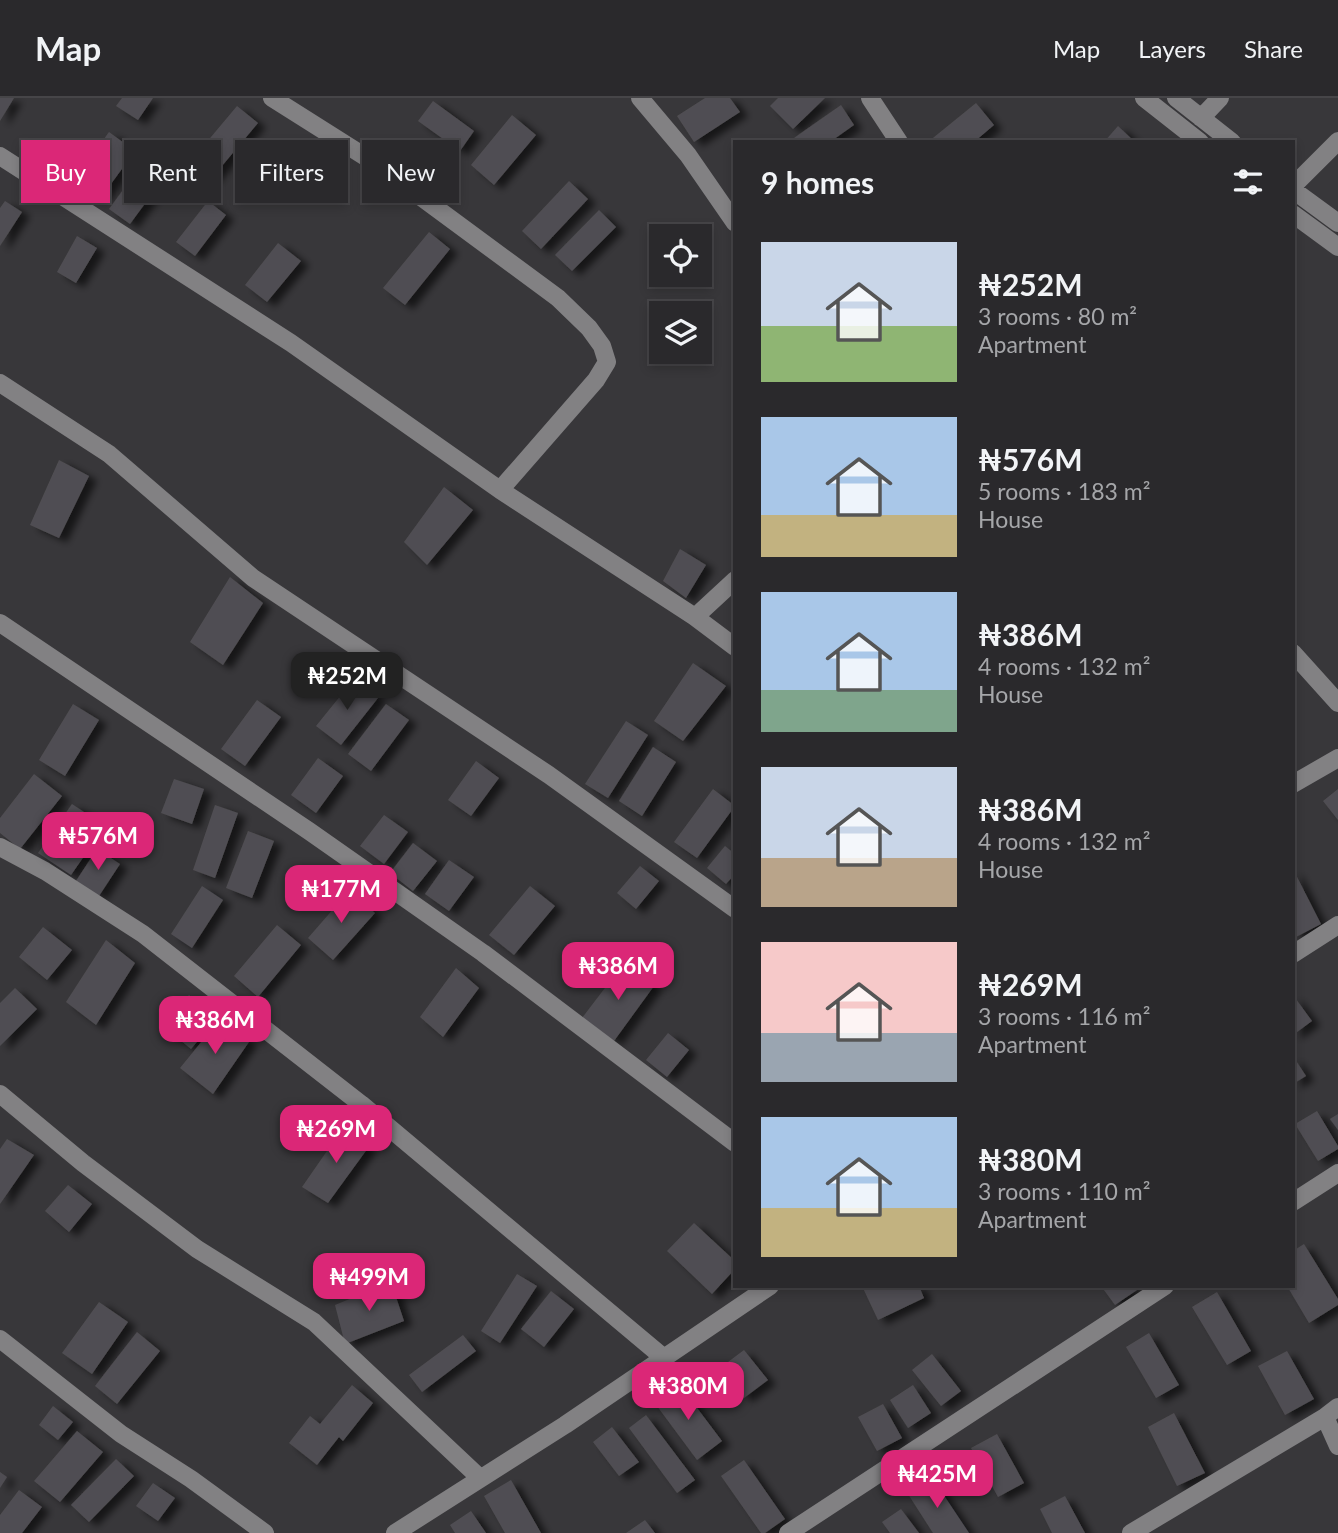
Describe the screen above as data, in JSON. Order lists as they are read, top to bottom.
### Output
{
  "page": {
    "header": "Map",
    "nav": ["Map", "Layers", "Share"],
    "chip": [
      "Buy",
      "Rent",
      "Filters",
      "New"
    ],
    "heading": "9 homes",
    "list": [
      {
        "name": "₦252M",
        "note": "3 rooms · 80 m² · Apartment"
      },
      {
        "name": "₦576M",
        "note": "5 rooms · 183 m² · House"
      },
      {
        "name": "₦386M",
        "note": "4 rooms · 132 m² · House"
      },
      {
        "name": "₦386M",
        "note": "4 rooms · 132 m² · House"
      },
      {
        "name": "₦269M",
        "note": "3 rooms · 116 m² · Apartment"
      },
      {
        "name": "₦380M",
        "note": "3 rooms · 110 m² · Apartment"
      }
    ],
    "price": [
      "₦252M",
      "₦576M",
      "₦177M",
      "₦386M",
      "₦386M",
      "₦269M",
      "₦499M",
      "₦380M",
      "₦425M"
    ]
  }
}
